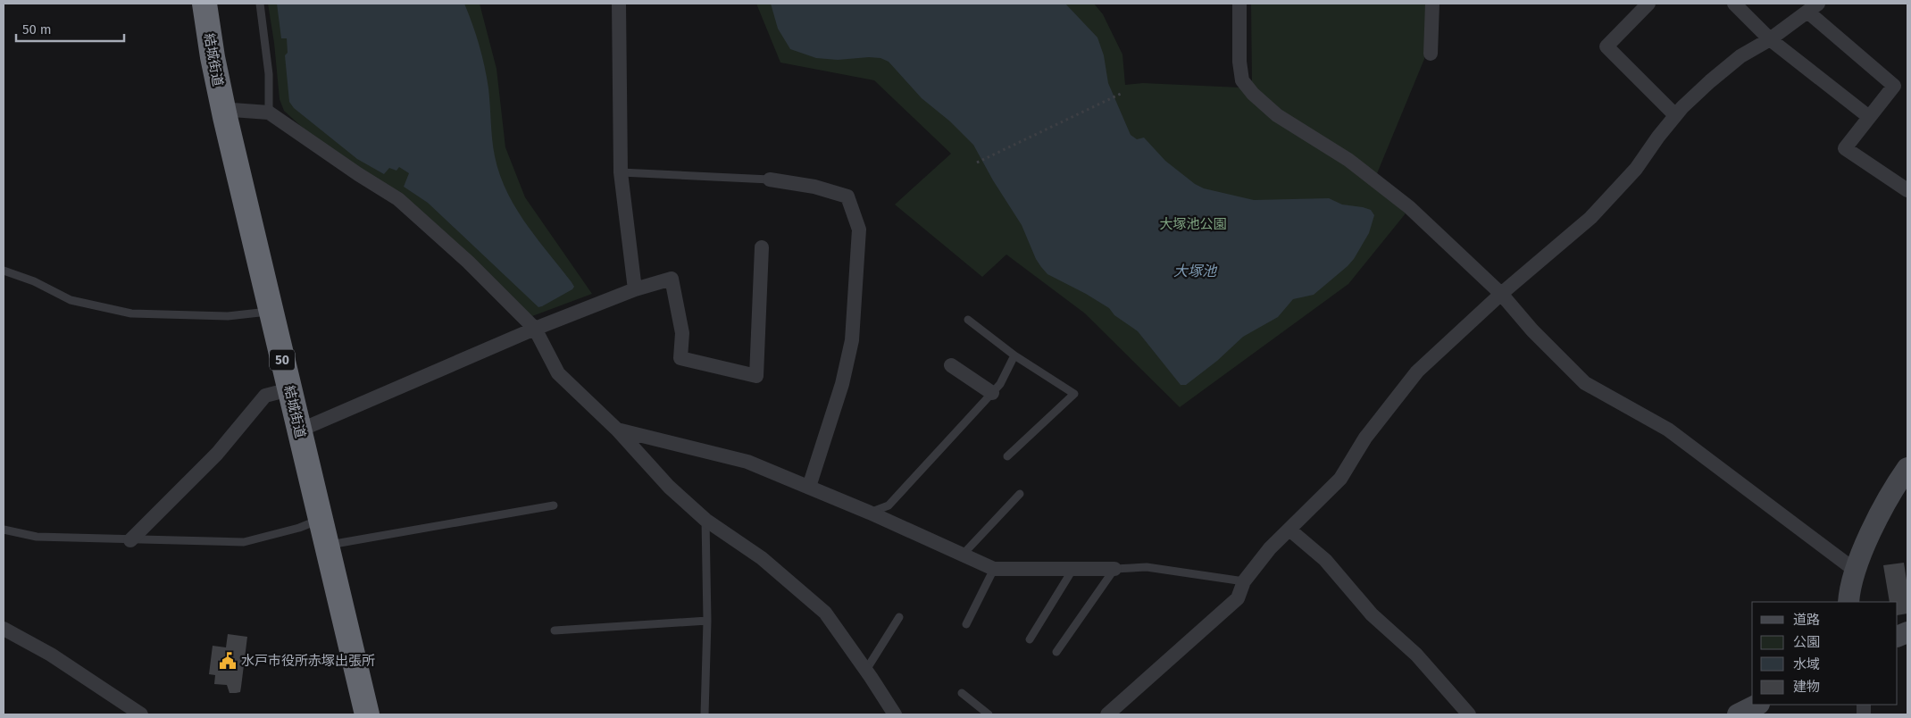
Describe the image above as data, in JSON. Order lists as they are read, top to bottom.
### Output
{
  "streets": {
    "highway": ["結城街道", "50"]
  },
  "water": ["大塚池"],
  "parks": ["大塚池公園"],
  "places": {
    "public building": ["水戸市役所赤塚出張所"]
  },
  "legend": [
    "道路",
    "公園",
    "水域",
    "建物"
  ],
  "scale_bar": "50 m"
}
